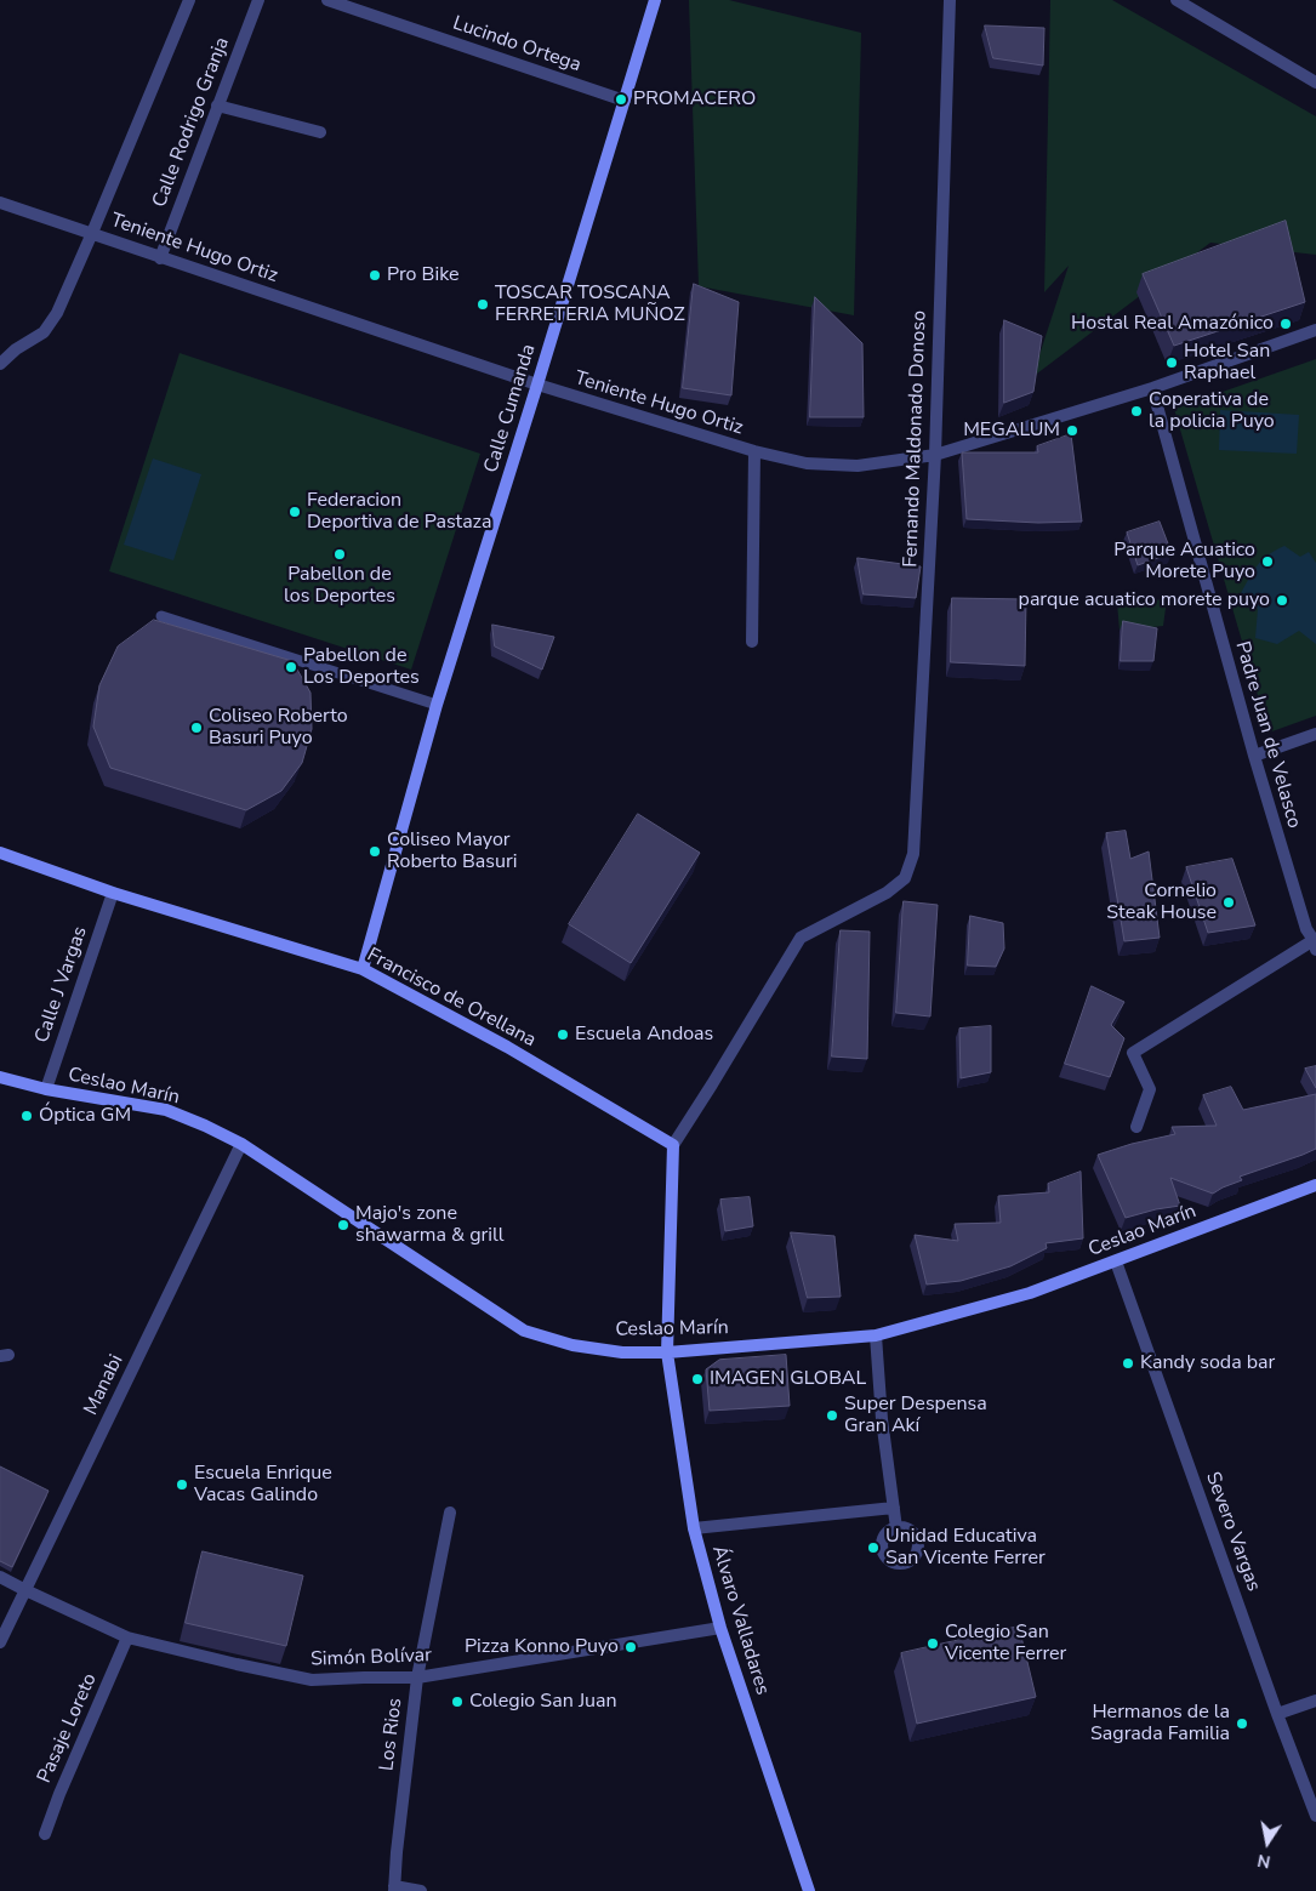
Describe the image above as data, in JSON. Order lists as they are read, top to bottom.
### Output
{
  "streets": {
    "street": [
      "Lucindo Ortega",
      "Calle Rodrigo Granja",
      "Teniente Hugo Ortiz",
      "Calle Cumanda",
      "Fernando Maldonado Donoso",
      "Padre Juan de Velasco",
      "Calle J Vargas",
      "Francisco de Orellana",
      "Ceslao Marín",
      "Manabi",
      "Severo Vargas",
      "Álvaro Valladares",
      "Simón Bolívar",
      "Pasaje Loreto",
      "Los Rios"
    ]
  },
  "crossings": [
    ["Lucindo Ortega", "Calle Cumanda"],
    ["Calle Rodrigo Granja", "Teniente Hugo Ortiz"],
    ["Teniente Hugo Ortiz", "Calle Cumanda"],
    ["Teniente Hugo Ortiz", "Fernando Maldonado Donoso"],
    ["Teniente Hugo Ortiz", "Padre Juan de Velasco"],
    ["Calle Cumanda", "Francisco de Orellana"],
    ["Fernando Maldonado Donoso", "Francisco de Orellana"],
    ["Calle J Vargas", "Francisco de Orellana"],
    ["Calle J Vargas", "Ceslao Marín"],
    ["Ceslao Marín", "Manabi"],
    ["Ceslao Marín", "Severo Vargas"],
    ["Ceslao Marín", "Álvaro Valladares"],
    ["Manabi", "Simón Bolívar"],
    ["Álvaro Valladares", "Simón Bolívar"],
    ["Simón Bolívar", "Pasaje Loreto"],
    ["Simón Bolívar", "Los Rios"]
  ],
  "places": [
    "PROMACERO",
    "Pro Bike",
    "TOSCAR TOSCANA FERRETERIA MUÑOZ",
    "Hostal Real Amazónico",
    "Hotel San Raphael",
    "Coperativa de la policia Puyo",
    "MEGALUM",
    "Federacion Deportiva de Pastaza",
    "Pabellon de los Deportes",
    "Parque Acuatico Morete Puyo",
    "parque acuatico morete puyo",
    "Pabellon de Los Deportes",
    "Coliseo Roberto Basuri Puyo",
    "Coliseo Mayor Roberto Basuri",
    "Cornelio Steak House",
    "Escuela Andoas",
    "Óptica GM",
    "Majo's zone shawarma & grill",
    "Kandy soda bar",
    "IMAGEN GLOBAL",
    "Super Despensa Gran Akí",
    "Escuela Enrique Vacas Galindo",
    "Unidad Educativa San Vicente Ferrer",
    "Colegio San Vicente Ferrer",
    "Pizza Konno Puyo",
    "Colegio San Juan",
    "Hermanos de la Sagrada Familia"
  ],
  "north": "bottom"
}
